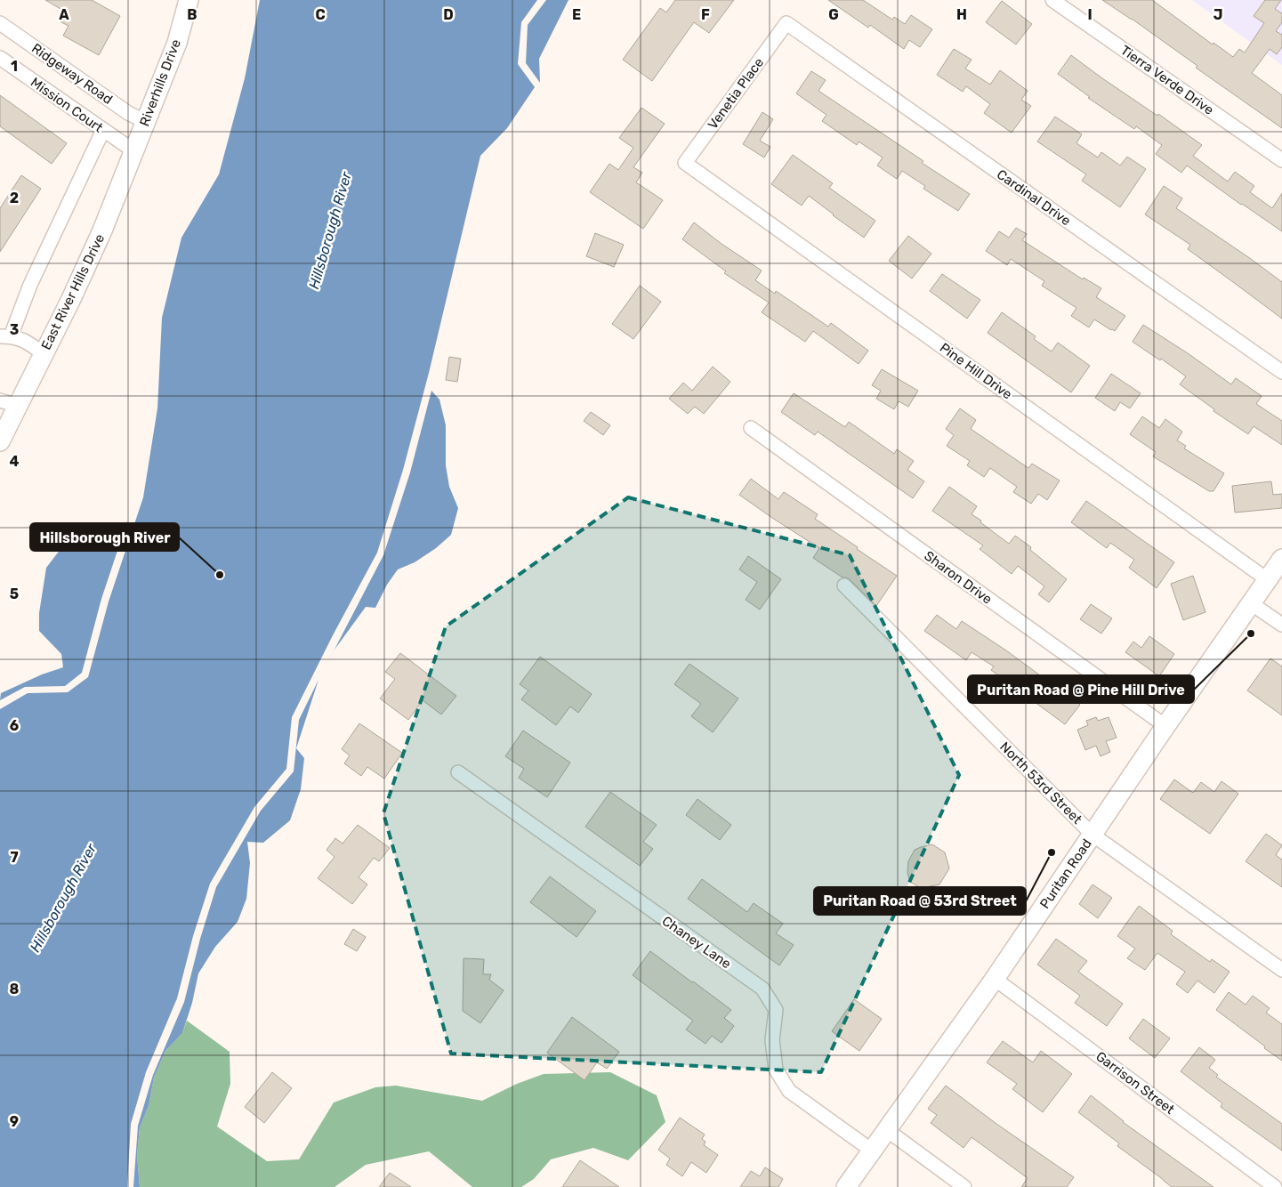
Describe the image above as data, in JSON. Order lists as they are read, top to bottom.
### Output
{
  "streets": {
    "street": [
      "Ridgeway Road",
      "Tierra Verde Drive",
      "Riverhills Drive",
      "Venetia Place",
      "Mission Court",
      "Cardinal Drive",
      "East River Hills Drive",
      "Pine Hill Drive",
      "Sharon Drive",
      "North 53rd Street",
      "Puritan Road",
      "Chaney Lane",
      "Garrison Street"
    ]
  },
  "crossings": [
    ["Ridgeway Road", "Riverhills Drive"],
    ["Riverhills Drive", "Mission Court"],
    ["Riverhills Drive", "East River Hills Drive"],
    ["Venetia Place", "Cardinal Drive"],
    ["Venetia Place", "Pine Hill Drive"],
    ["Mission Court", "East River Hills Drive"],
    ["Pine Hill Drive", "Puritan Road"],
    ["Sharon Drive", "Puritan Road"],
    ["North 53rd Street", "Puritan Road"],
    ["Puritan Road", "Chaney Lane"],
    ["Puritan Road", "Garrison Street"]
  ],
  "water": ["Hillsborough River"],
  "places": ["Hillsborough River", "Puritan Road @ Pine Hill Drive", "Puritan Road @ 53rd Street"],
  "grid": {
    "columns": [
      "A",
      "B",
      "C",
      "D",
      "E",
      "F",
      "G",
      "H",
      "I",
      "J"
    ],
    "rows": [
      "1",
      "2",
      "3",
      "4",
      "5",
      "6",
      "7",
      "8",
      "9"
    ]
  }
}
